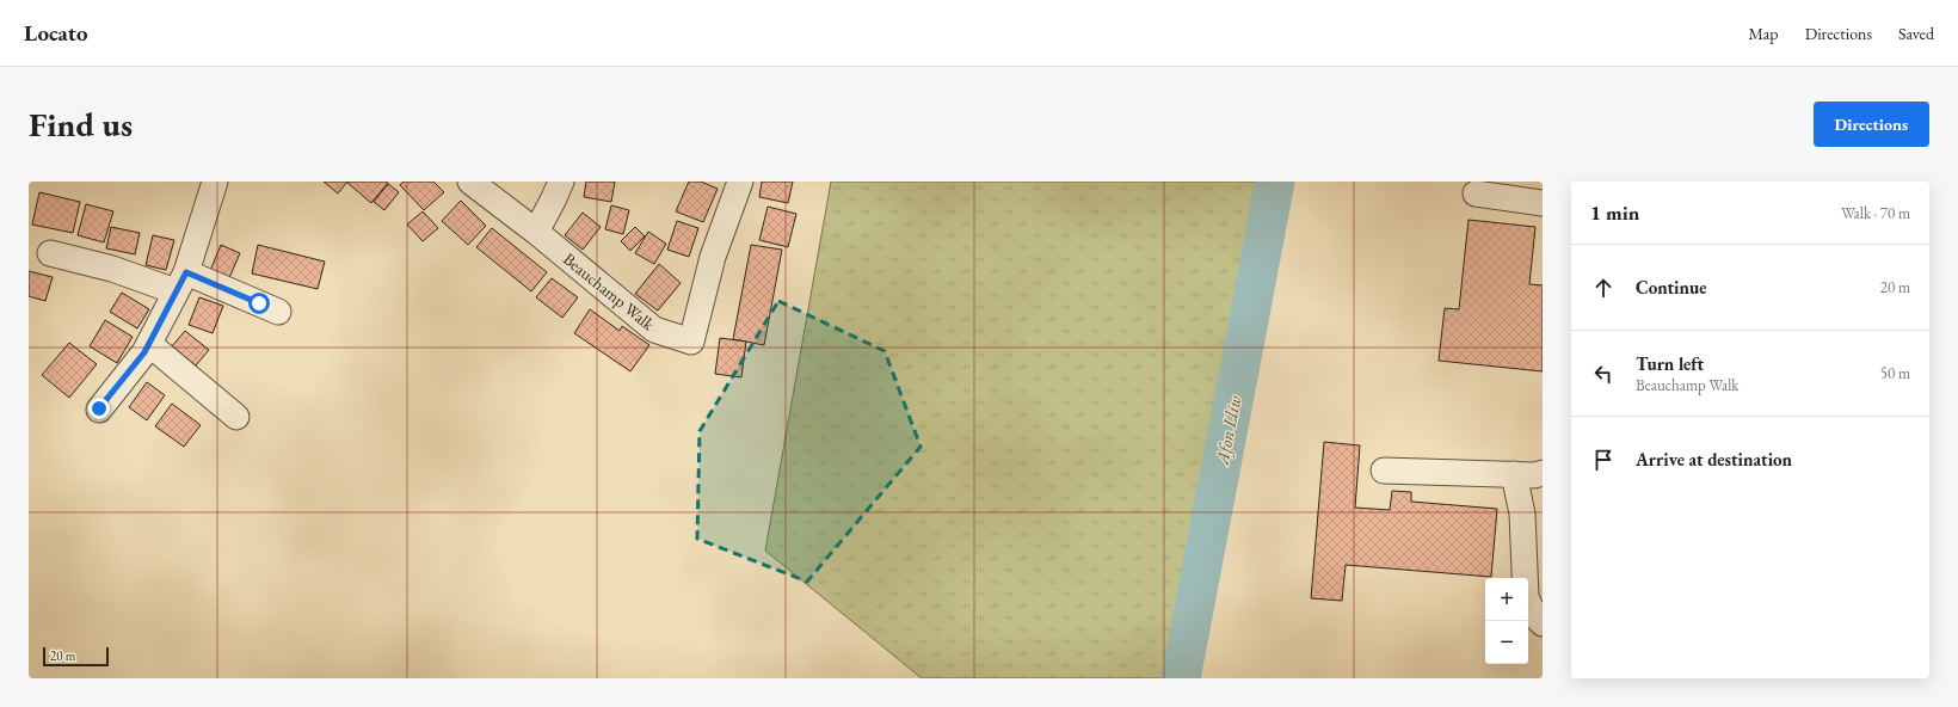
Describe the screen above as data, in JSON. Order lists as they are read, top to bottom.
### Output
{
  "streets": {
    "street": ["Beauchamp Walk"]
  },
  "water": ["Afon Lliw"],
  "scale_bar": "20 m",
  "page": {
    "header": "Locato",
    "nav": ["Map", "Directions", "Saved"],
    "buttons": "Directions",
    "title": "Find us",
    "heading": ["1 min", "Walk · 70 m"],
    "list": [
      ["Continue", "20 m"],
      ["Turn left", "Beauchamp Walk", "50 m"],
      "Arrive at destination"
    ],
    "map_buttons": ["+", "−"],
    "scale": "20 m"
  }
}
